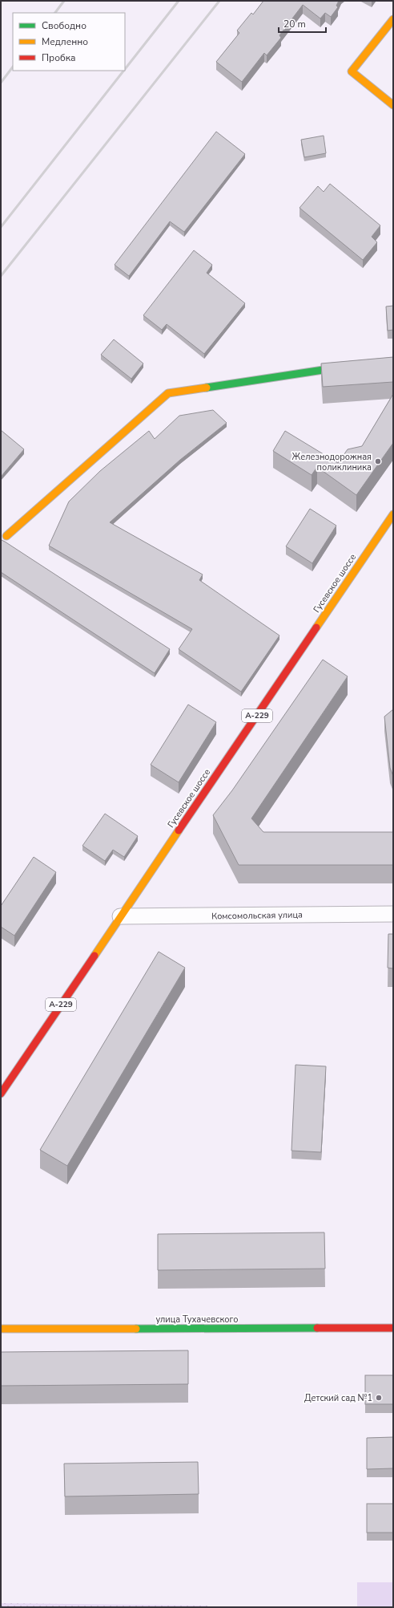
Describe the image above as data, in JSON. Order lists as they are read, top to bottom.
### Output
{
  "streets": {
    "main road": ["Гусевское шоссе", "А-229", "улица Тухачевского"],
    "street": ["Комсомольская улица"]
  },
  "crossings": [
    ["Гусевское шоссе", "Комсомольская улица"]
  ],
  "places": ["Железнодорожная поликлиника", "Детский сад №1"],
  "legend": ["Свободно", "Медленно", "Пробка"],
  "scale_bar": "20 m"
}
